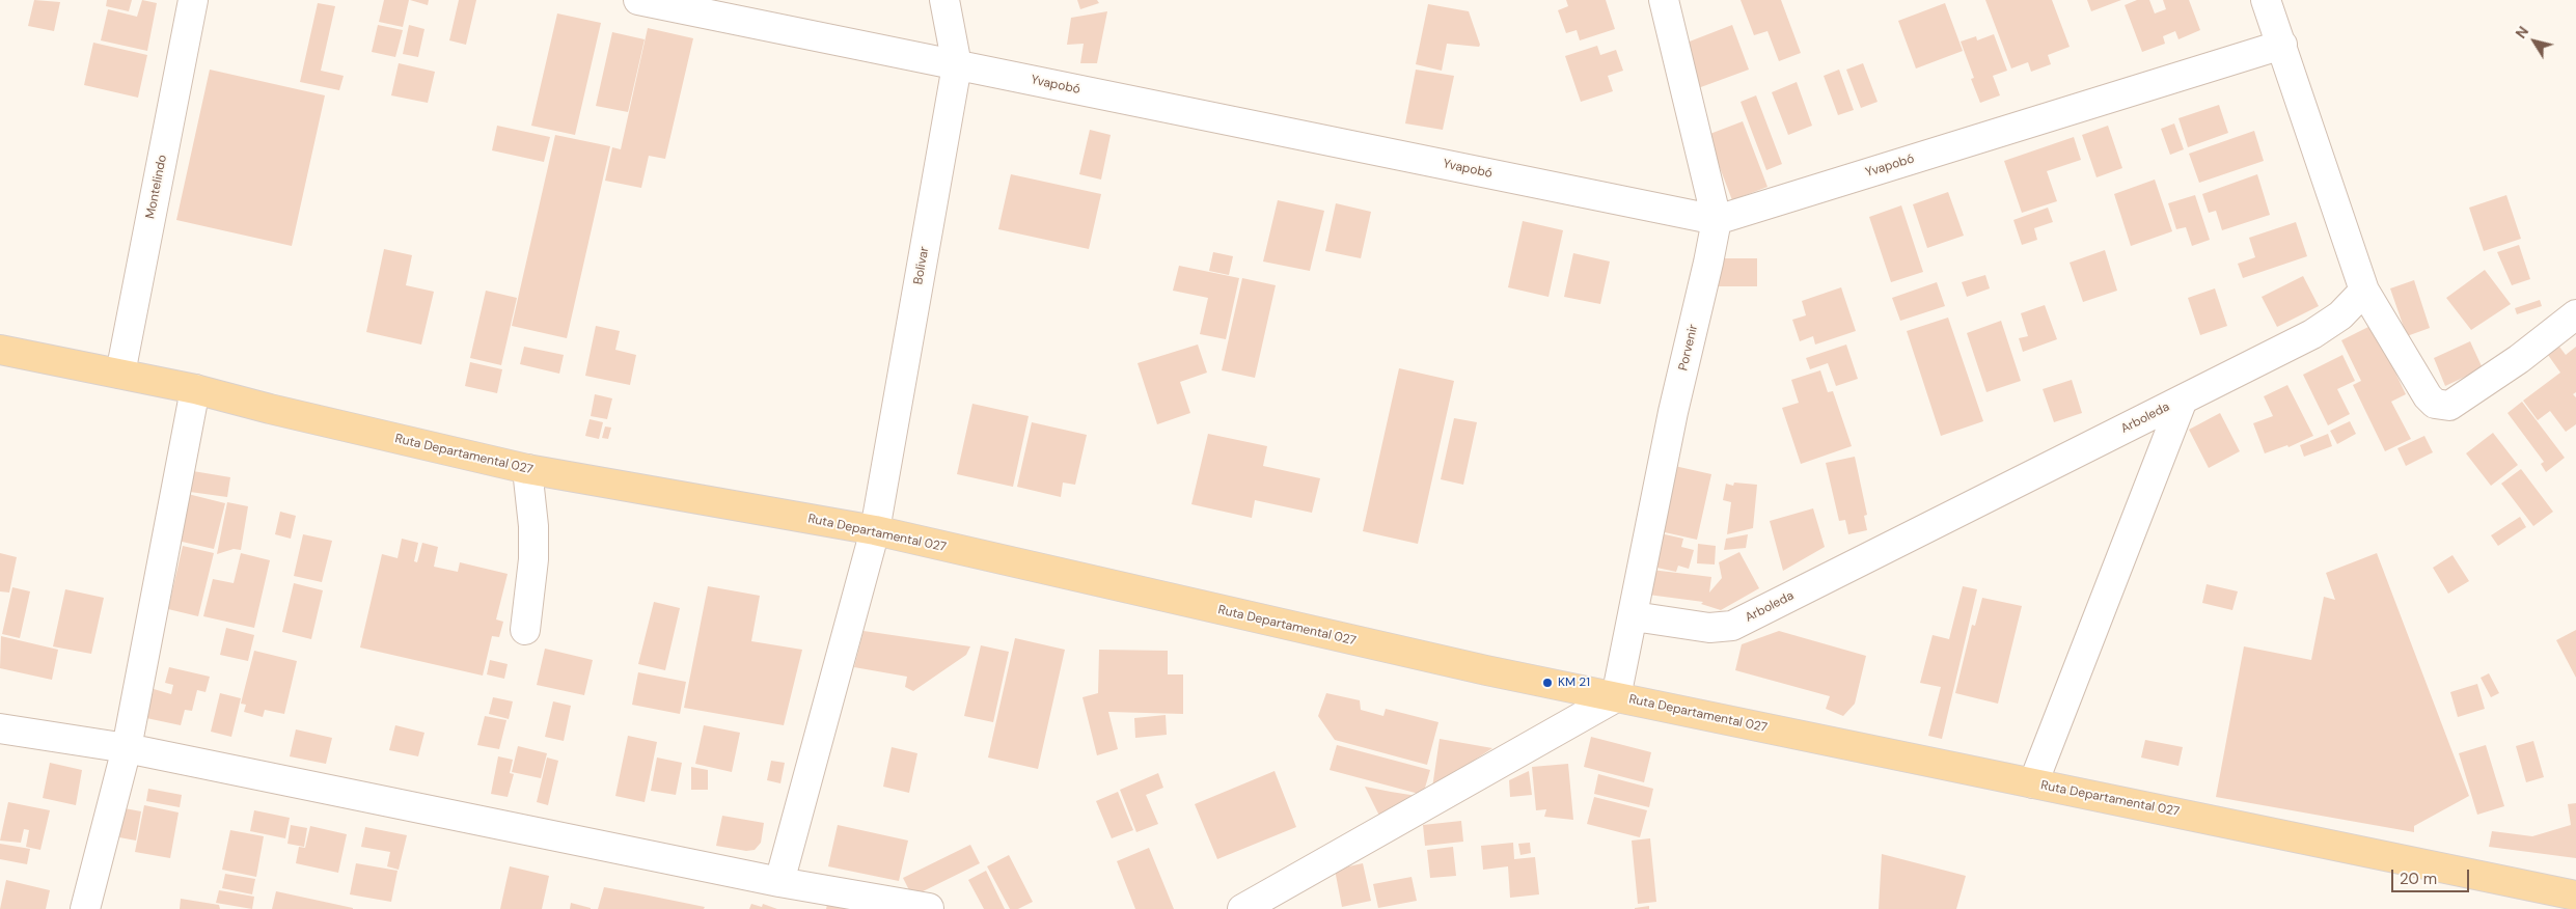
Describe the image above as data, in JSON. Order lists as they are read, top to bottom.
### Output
{
  "streets": {
    "main road": ["Ruta Departamental 027"],
    "street": [
      "Yvapobó",
      "Montelindo",
      "Bolivar",
      "Porvenir",
      "Arboleda"
    ]
  },
  "crossings": [
    ["Yvapobó", "Bolivar"],
    ["Yvapobó", "Porvenir"],
    ["Montelindo", "Ruta Departamental 027"],
    ["Bolivar", "Ruta Departamental 027"],
    ["Porvenir", "Arboleda"],
    ["Porvenir", "Ruta Departamental 027"]
  ],
  "places": ["KM 21"],
  "scale_bar": "20 m",
  "north": "top left"
}
